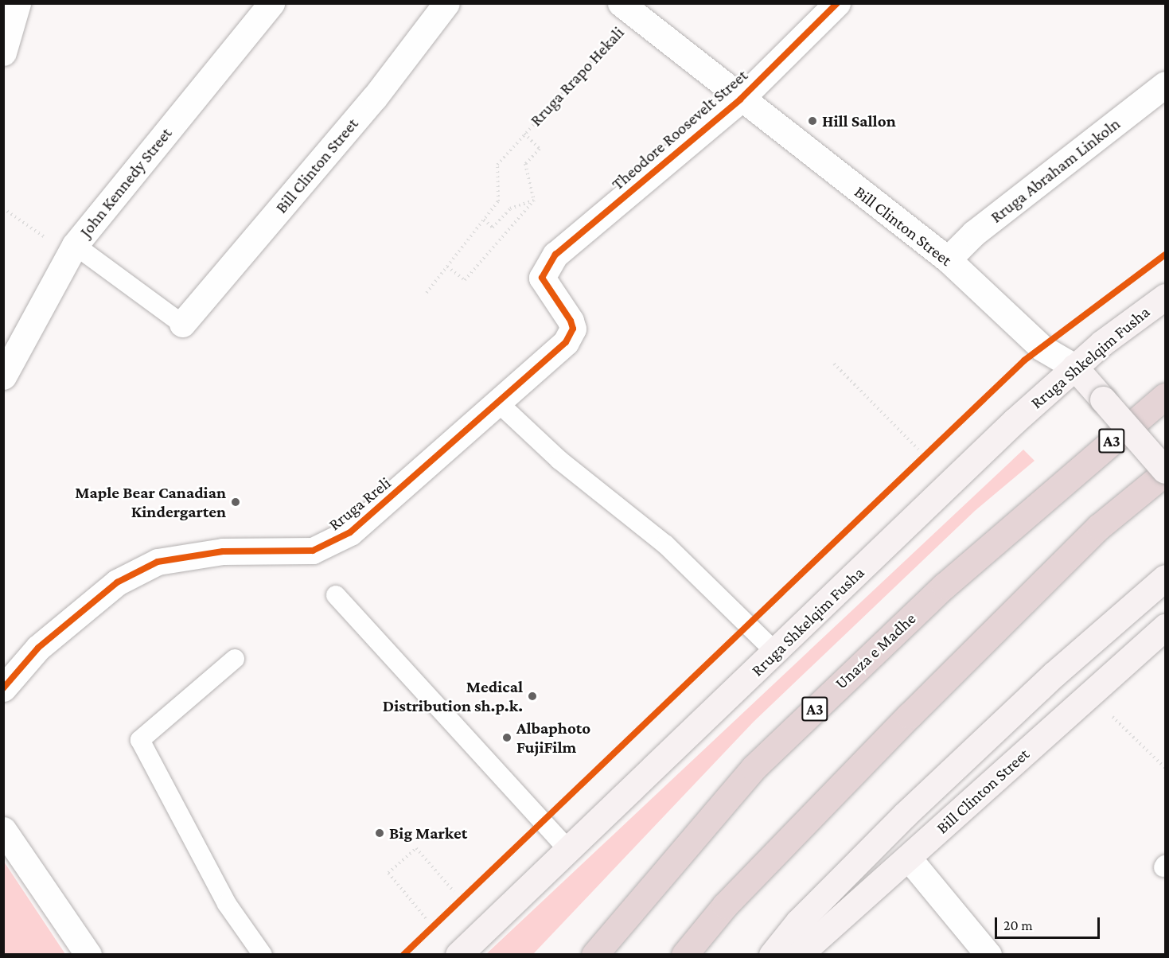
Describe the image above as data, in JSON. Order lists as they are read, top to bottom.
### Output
{
  "streets": {
    "highway": ["A3", "Unaza e Madhe"],
    "main road": ["Bill Clinton Street", "Rruga Shkelqim Fusha"],
    "street": [
      "Theodore Roosevelt Street",
      "Rruga Abraham Linkoln",
      "John Kennedy Street",
      "Rruga Rreli"
    ],
    "path": ["Rruga Rrapo Hekali"]
  },
  "crossings": [
    ["Rruga Rrapo Hekali", "Bill Clinton Street"],
    ["Theodore Roosevelt Street", "Bill Clinton Street"],
    ["Theodore Roosevelt Street", "Rruga Rreli"],
    ["Bill Clinton Street", "Rruga Abraham Linkoln"],
    ["Bill Clinton Street", "Rruga Shkelqim Fusha"]
  ],
  "places": [
    "Hill Sallon",
    "Maple Bear Canadian Kindergarten",
    "Medical Distribution sh.p.k.",
    "Albaphoto FujiFilm",
    "Big Market"
  ],
  "scale_bar": "20 m"
}
